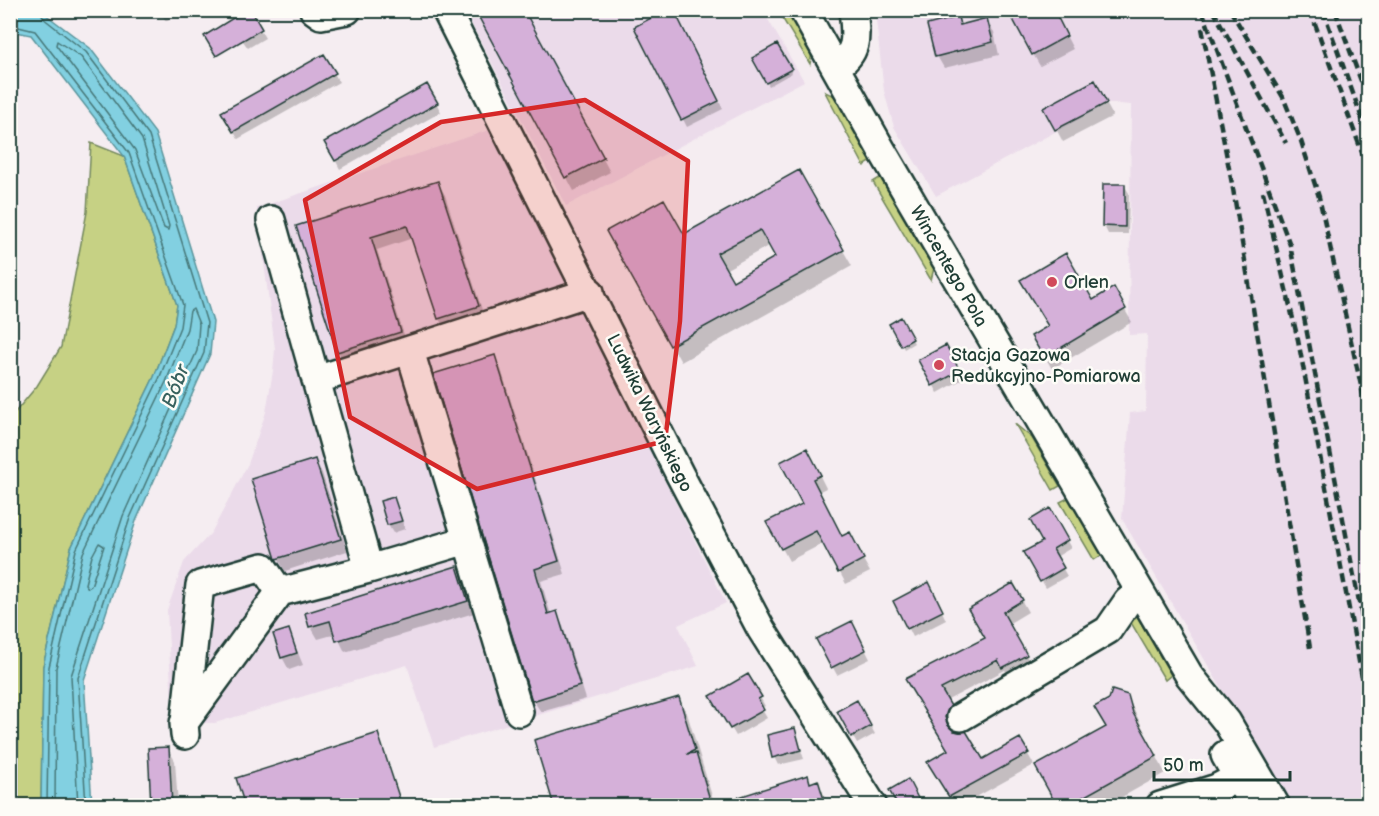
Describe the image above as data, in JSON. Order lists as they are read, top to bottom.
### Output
{
  "streets": {
    "street": ["Wincentego Pola", "Ludwika Waryńskiego"]
  },
  "water": ["Bóbr"],
  "places": ["Orlen", "Stacja Gazowa Redukcyjno-Pomiarowa"],
  "scale_bar": "50 m"
}
